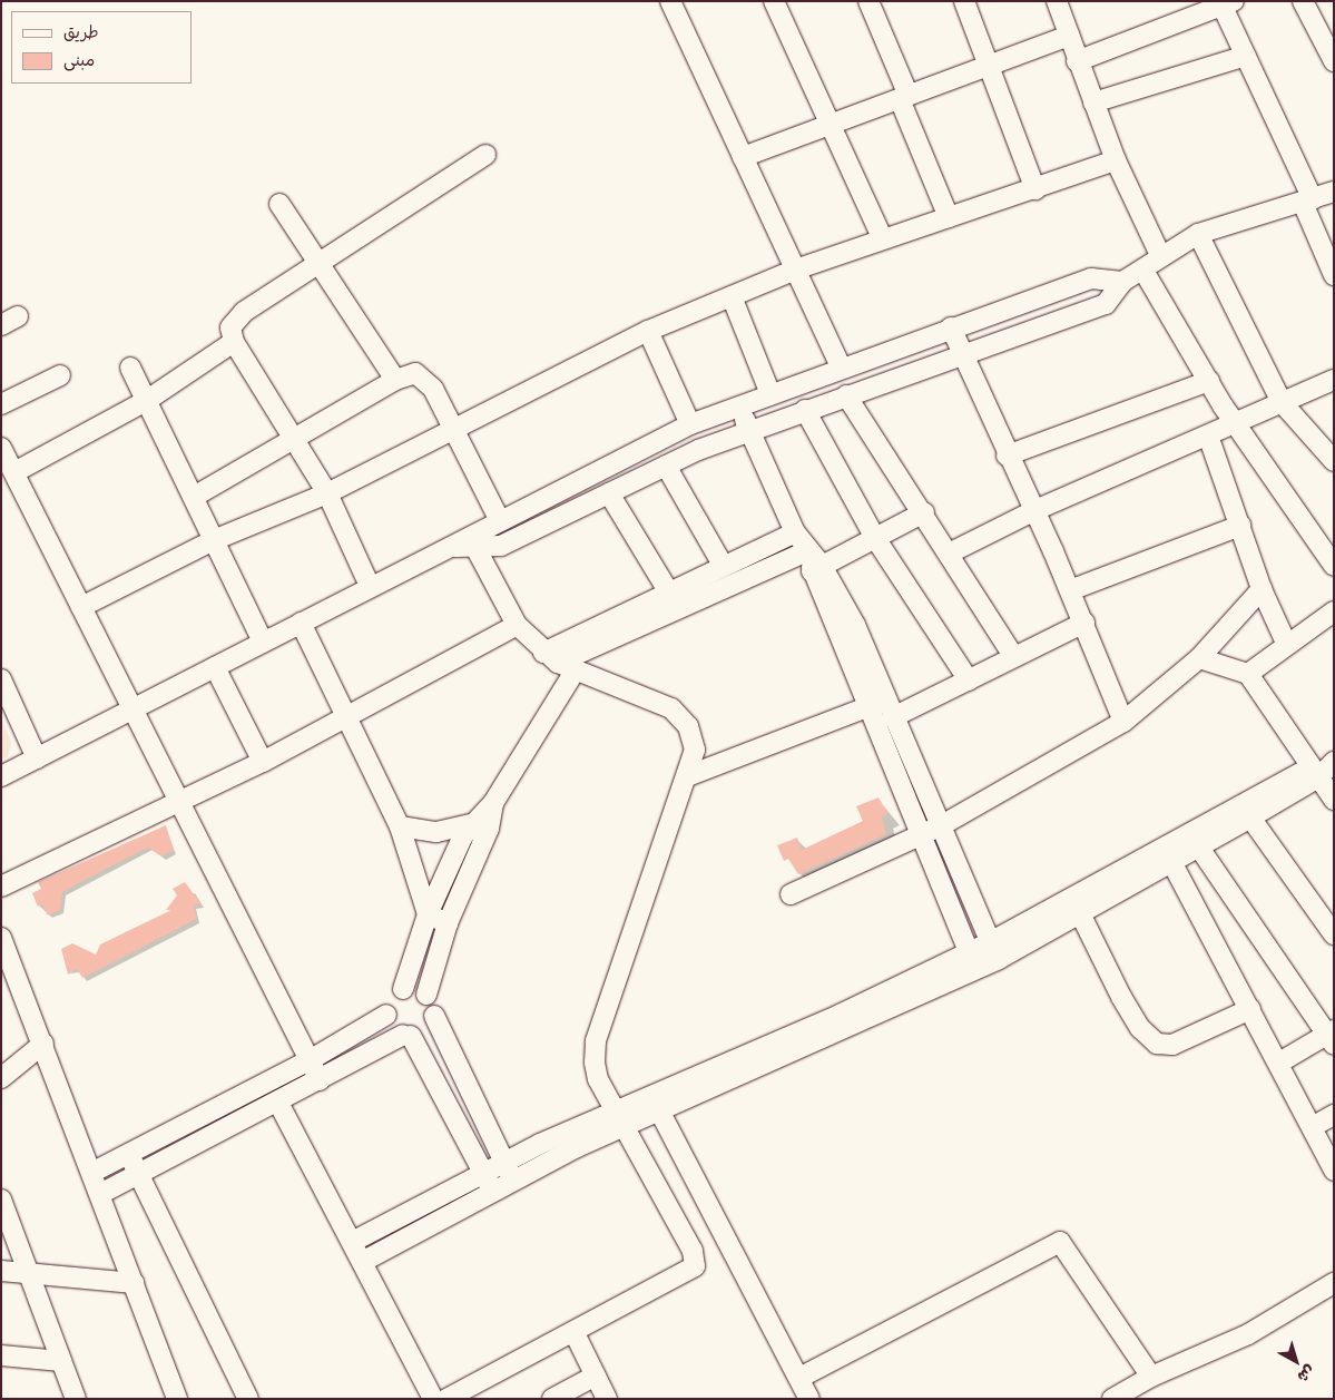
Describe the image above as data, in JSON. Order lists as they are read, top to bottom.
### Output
{
  "legend": ["طريق", "مبنى"],
  "north": "bottom right"
}
